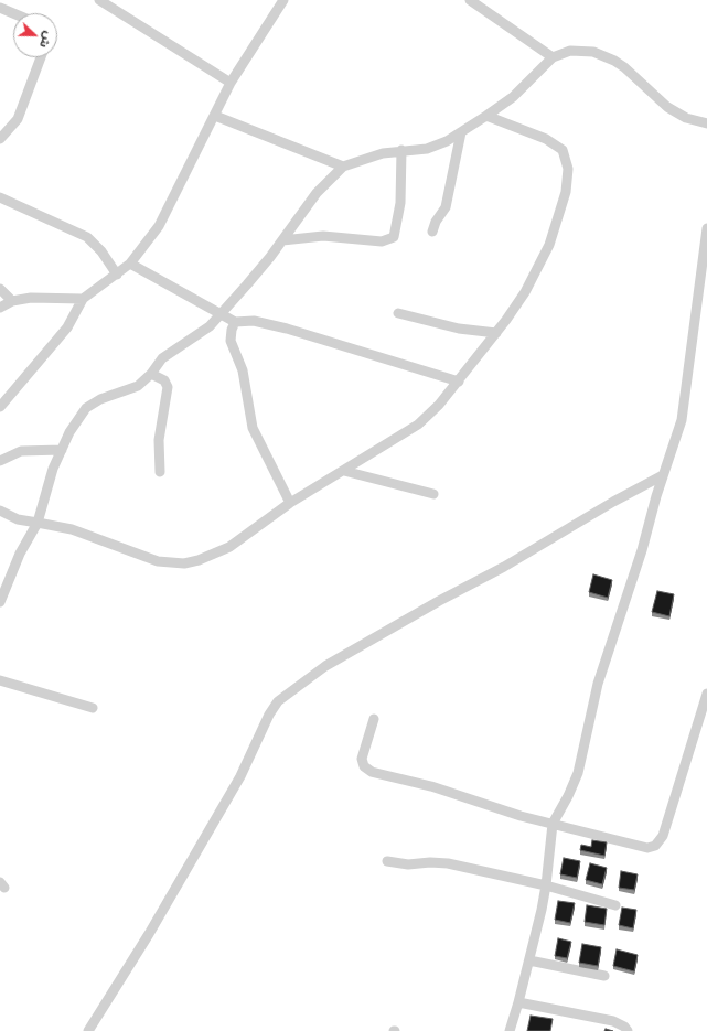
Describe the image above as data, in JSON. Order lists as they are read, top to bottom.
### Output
{
  "north": "right"
}
